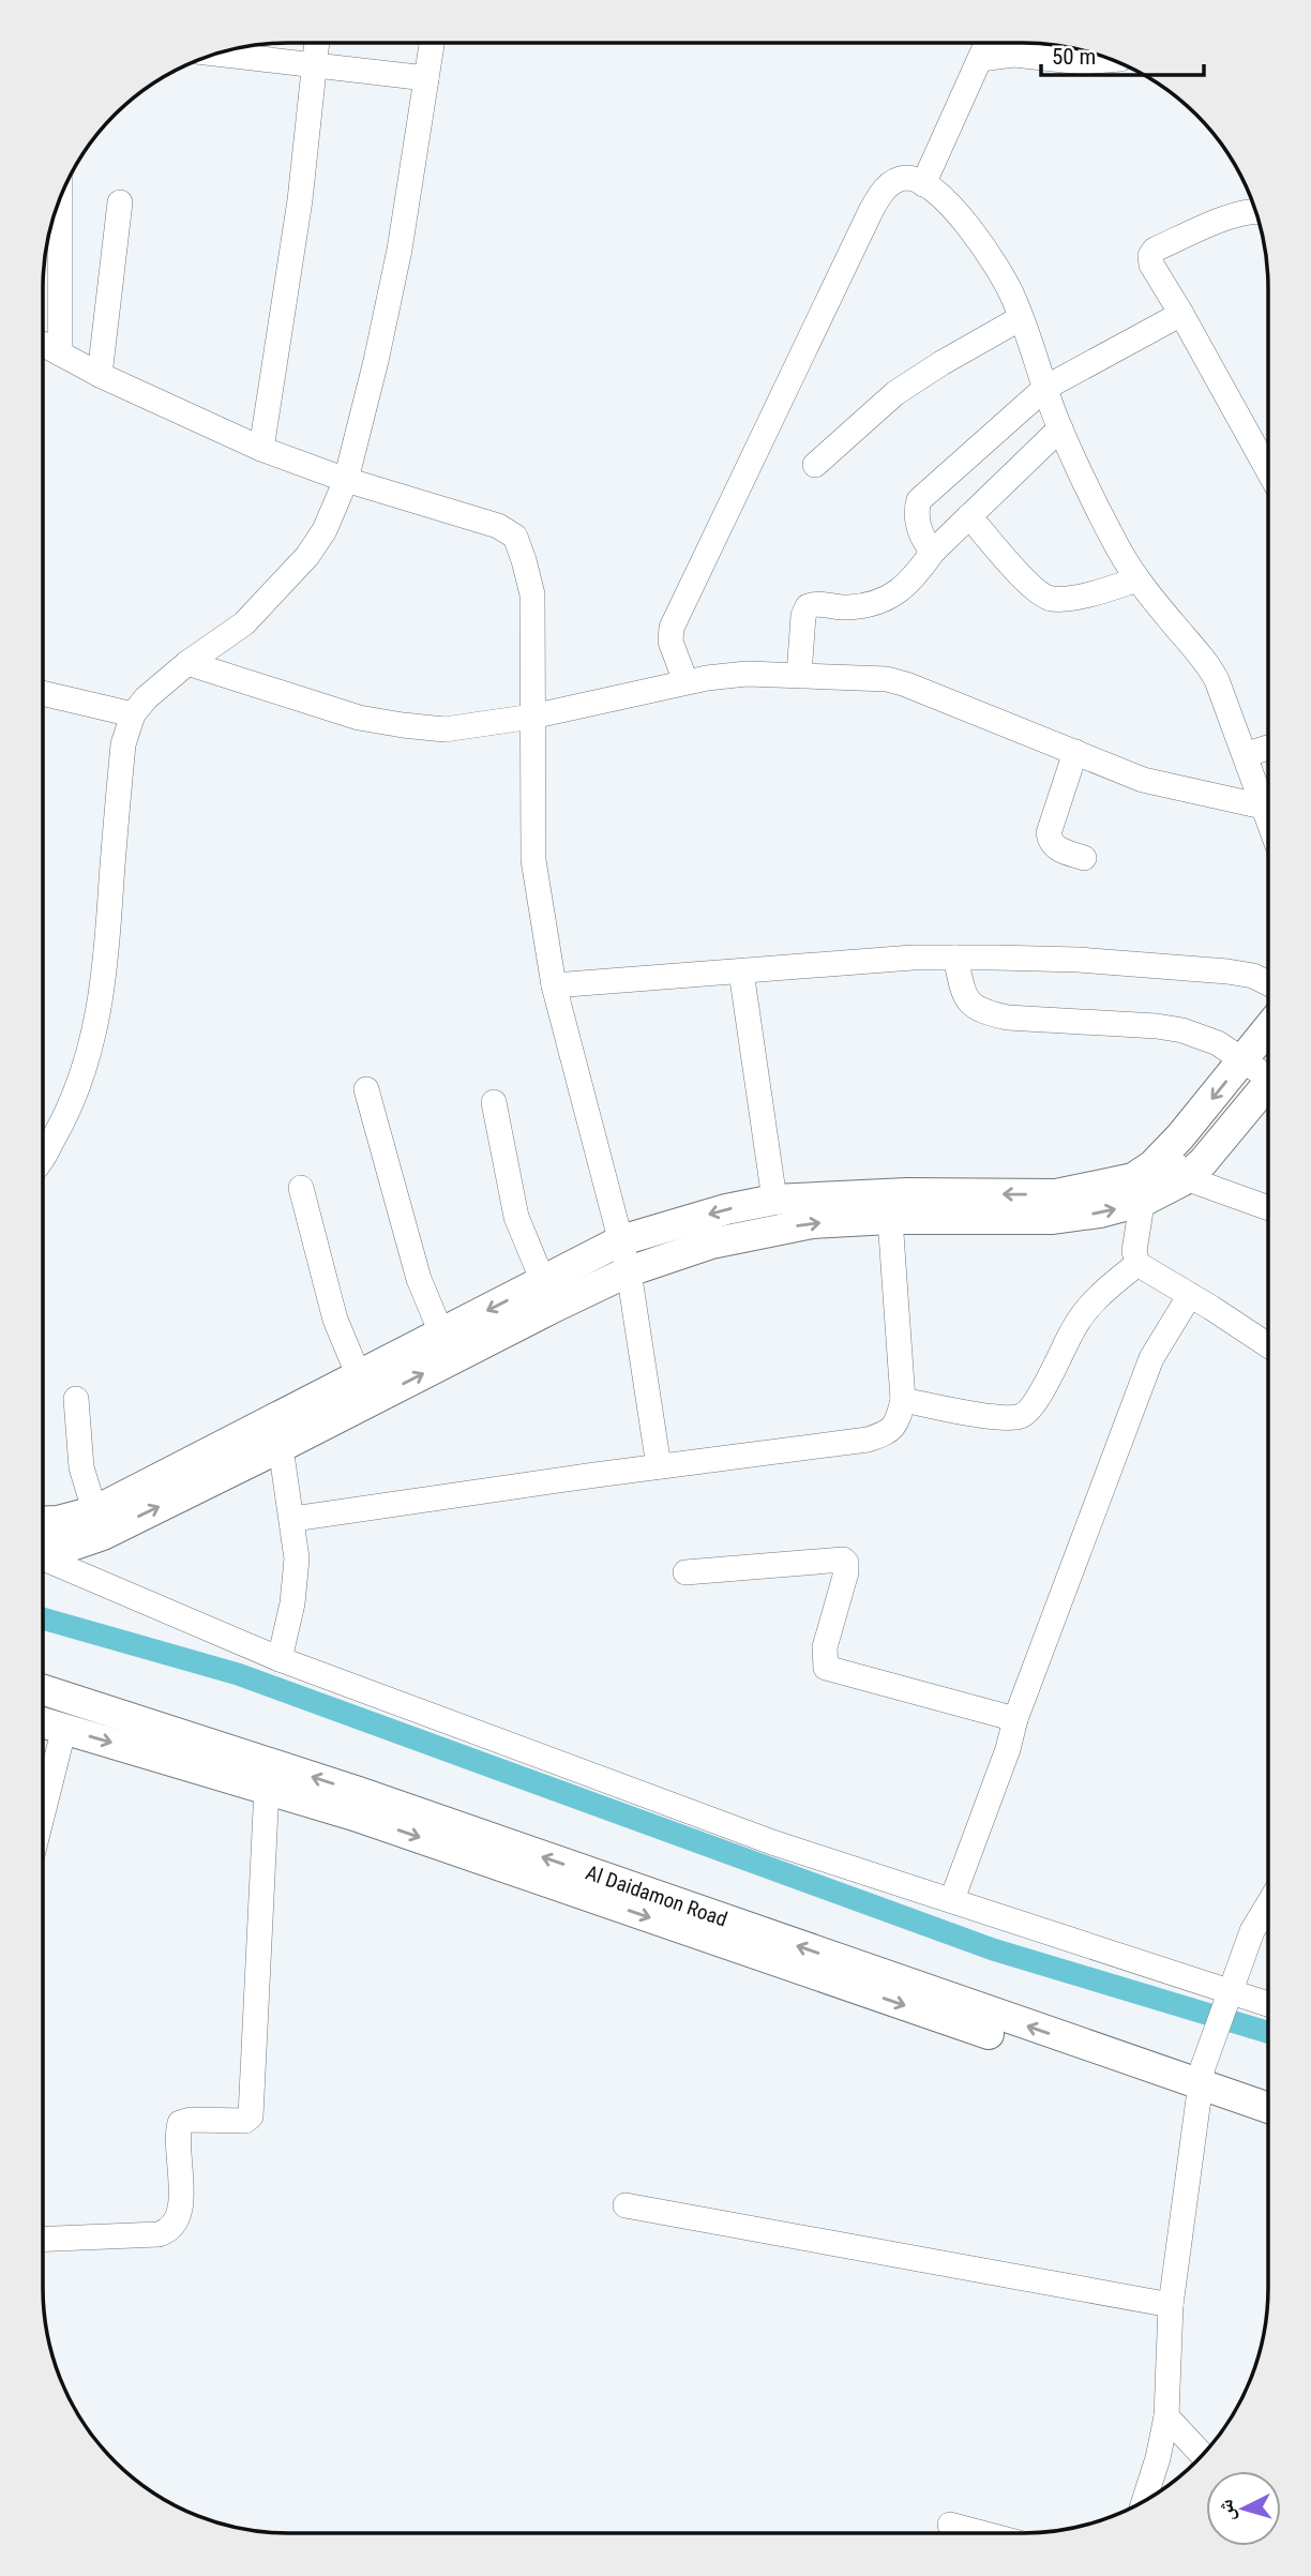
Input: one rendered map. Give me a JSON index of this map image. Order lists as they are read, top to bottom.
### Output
{
  "streets": {
    "street": ["Al Daidamon Road"]
  },
  "scale_bar": "50 m",
  "north": "left"
}
